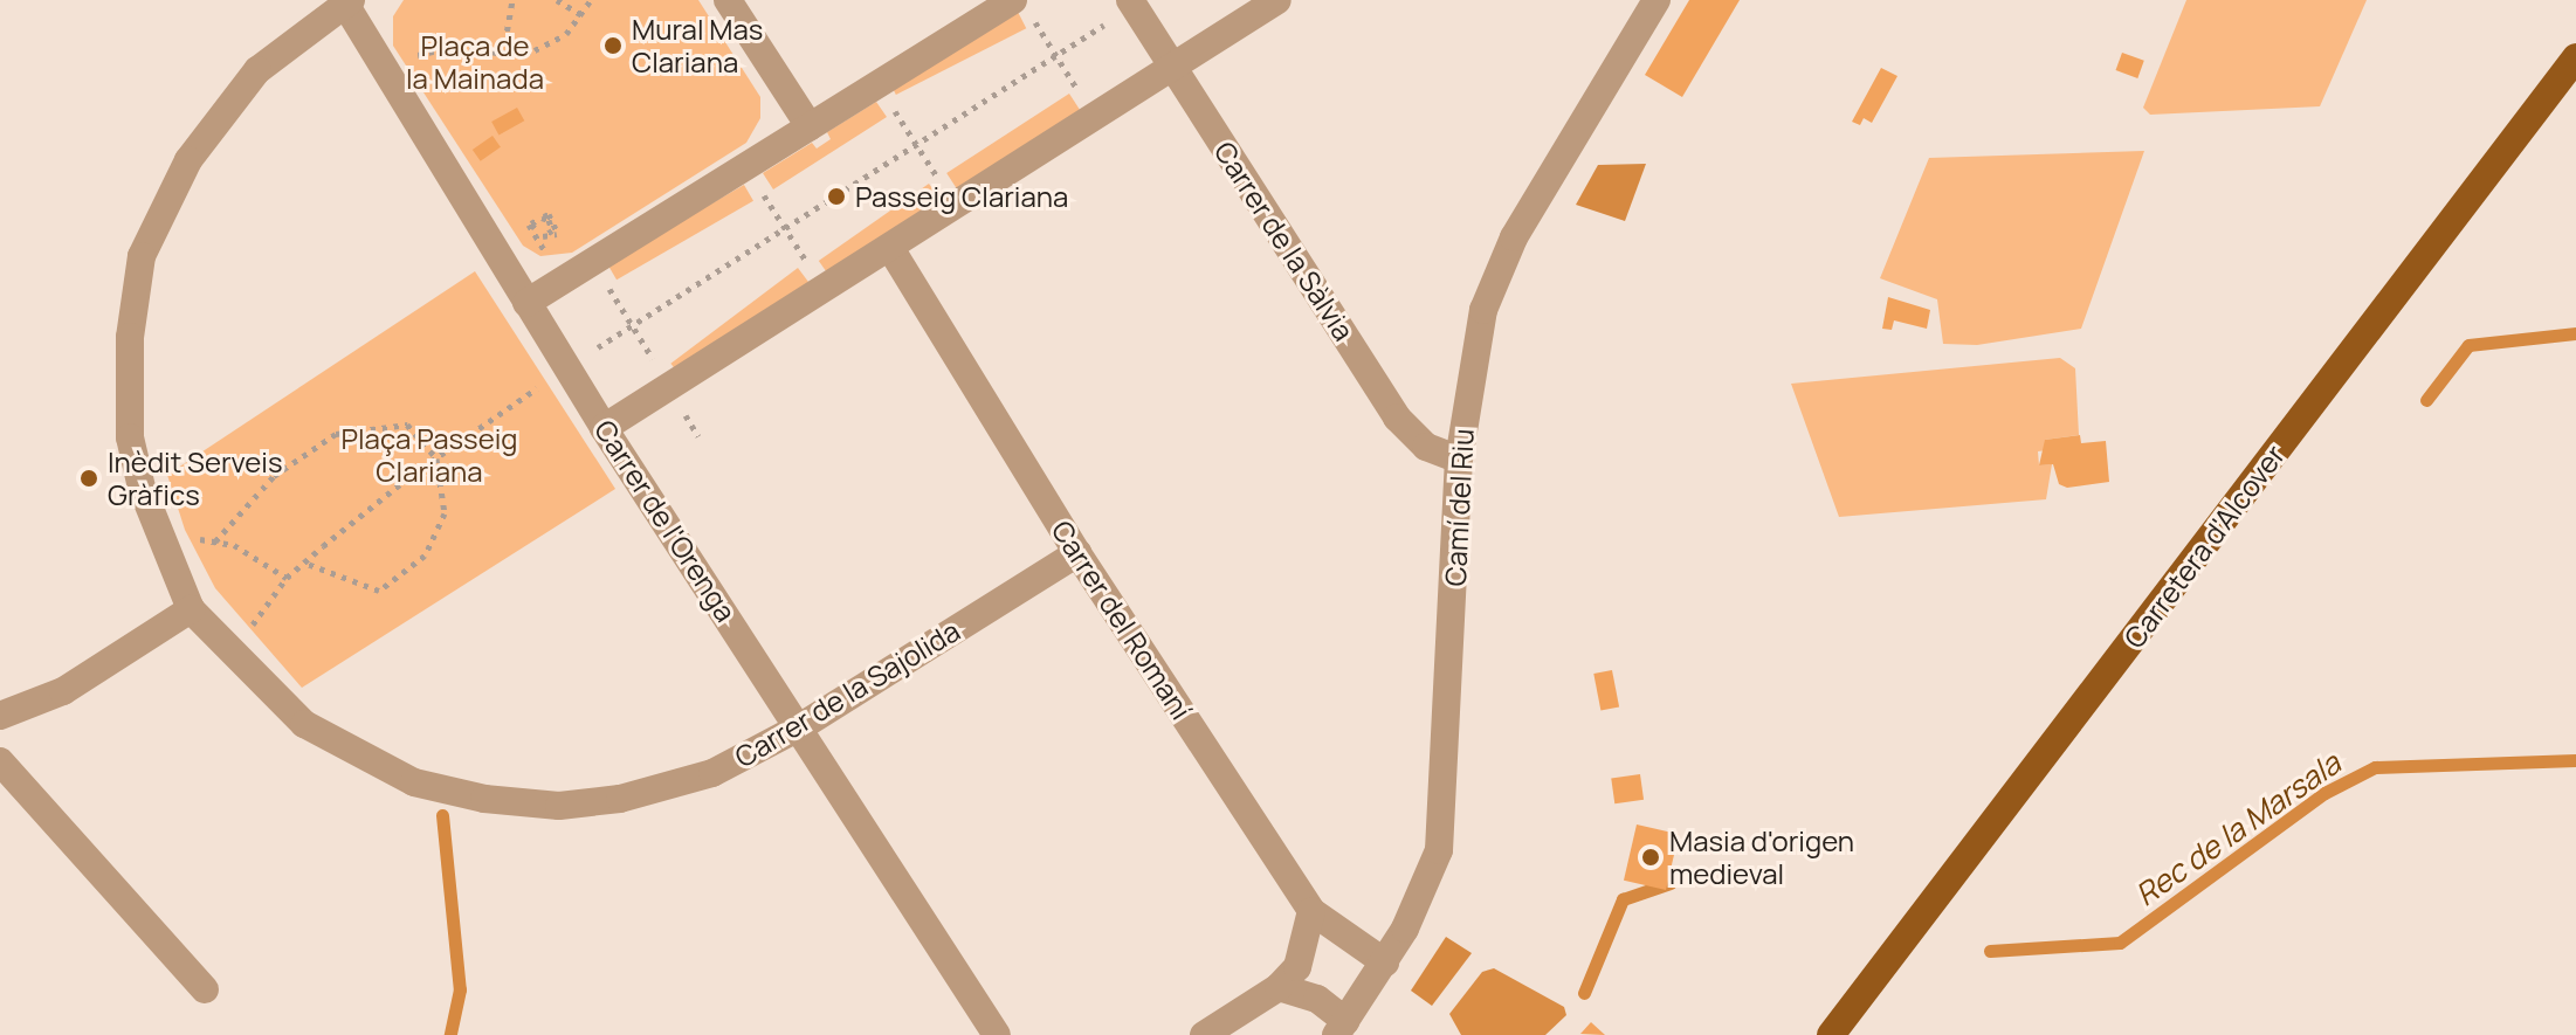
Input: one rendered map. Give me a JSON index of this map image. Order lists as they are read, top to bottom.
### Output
{
  "streets": {
    "main road": ["Carretera d'Alcover"],
    "street": [
      "Carrer de la Sàlvia",
      "Camí del Riu",
      "Carrer de l'Orenga",
      "Carrer del Romaní",
      "Carrer de la Sajolida"
    ]
  },
  "crossings": [
    ["Carrer de la Sàlvia", "Camí del Riu"],
    ["Camí del Riu", "Carrer del Romaní"],
    ["Carrer de l'Orenga", "Carrer de la Sajolida"],
    ["Carrer del Romaní", "Carrer de la Sajolida"]
  ],
  "water": ["Rec de la Marsala"],
  "parks": ["Plaça de la Mainada", "Plaça Passeig Clariana"],
  "places": [
    "Mural Mas Clariana",
    "Passeig Clariana",
    "Inèdit Serveis Gràfics",
    "Masia d'origen medieval"
  ]
}
